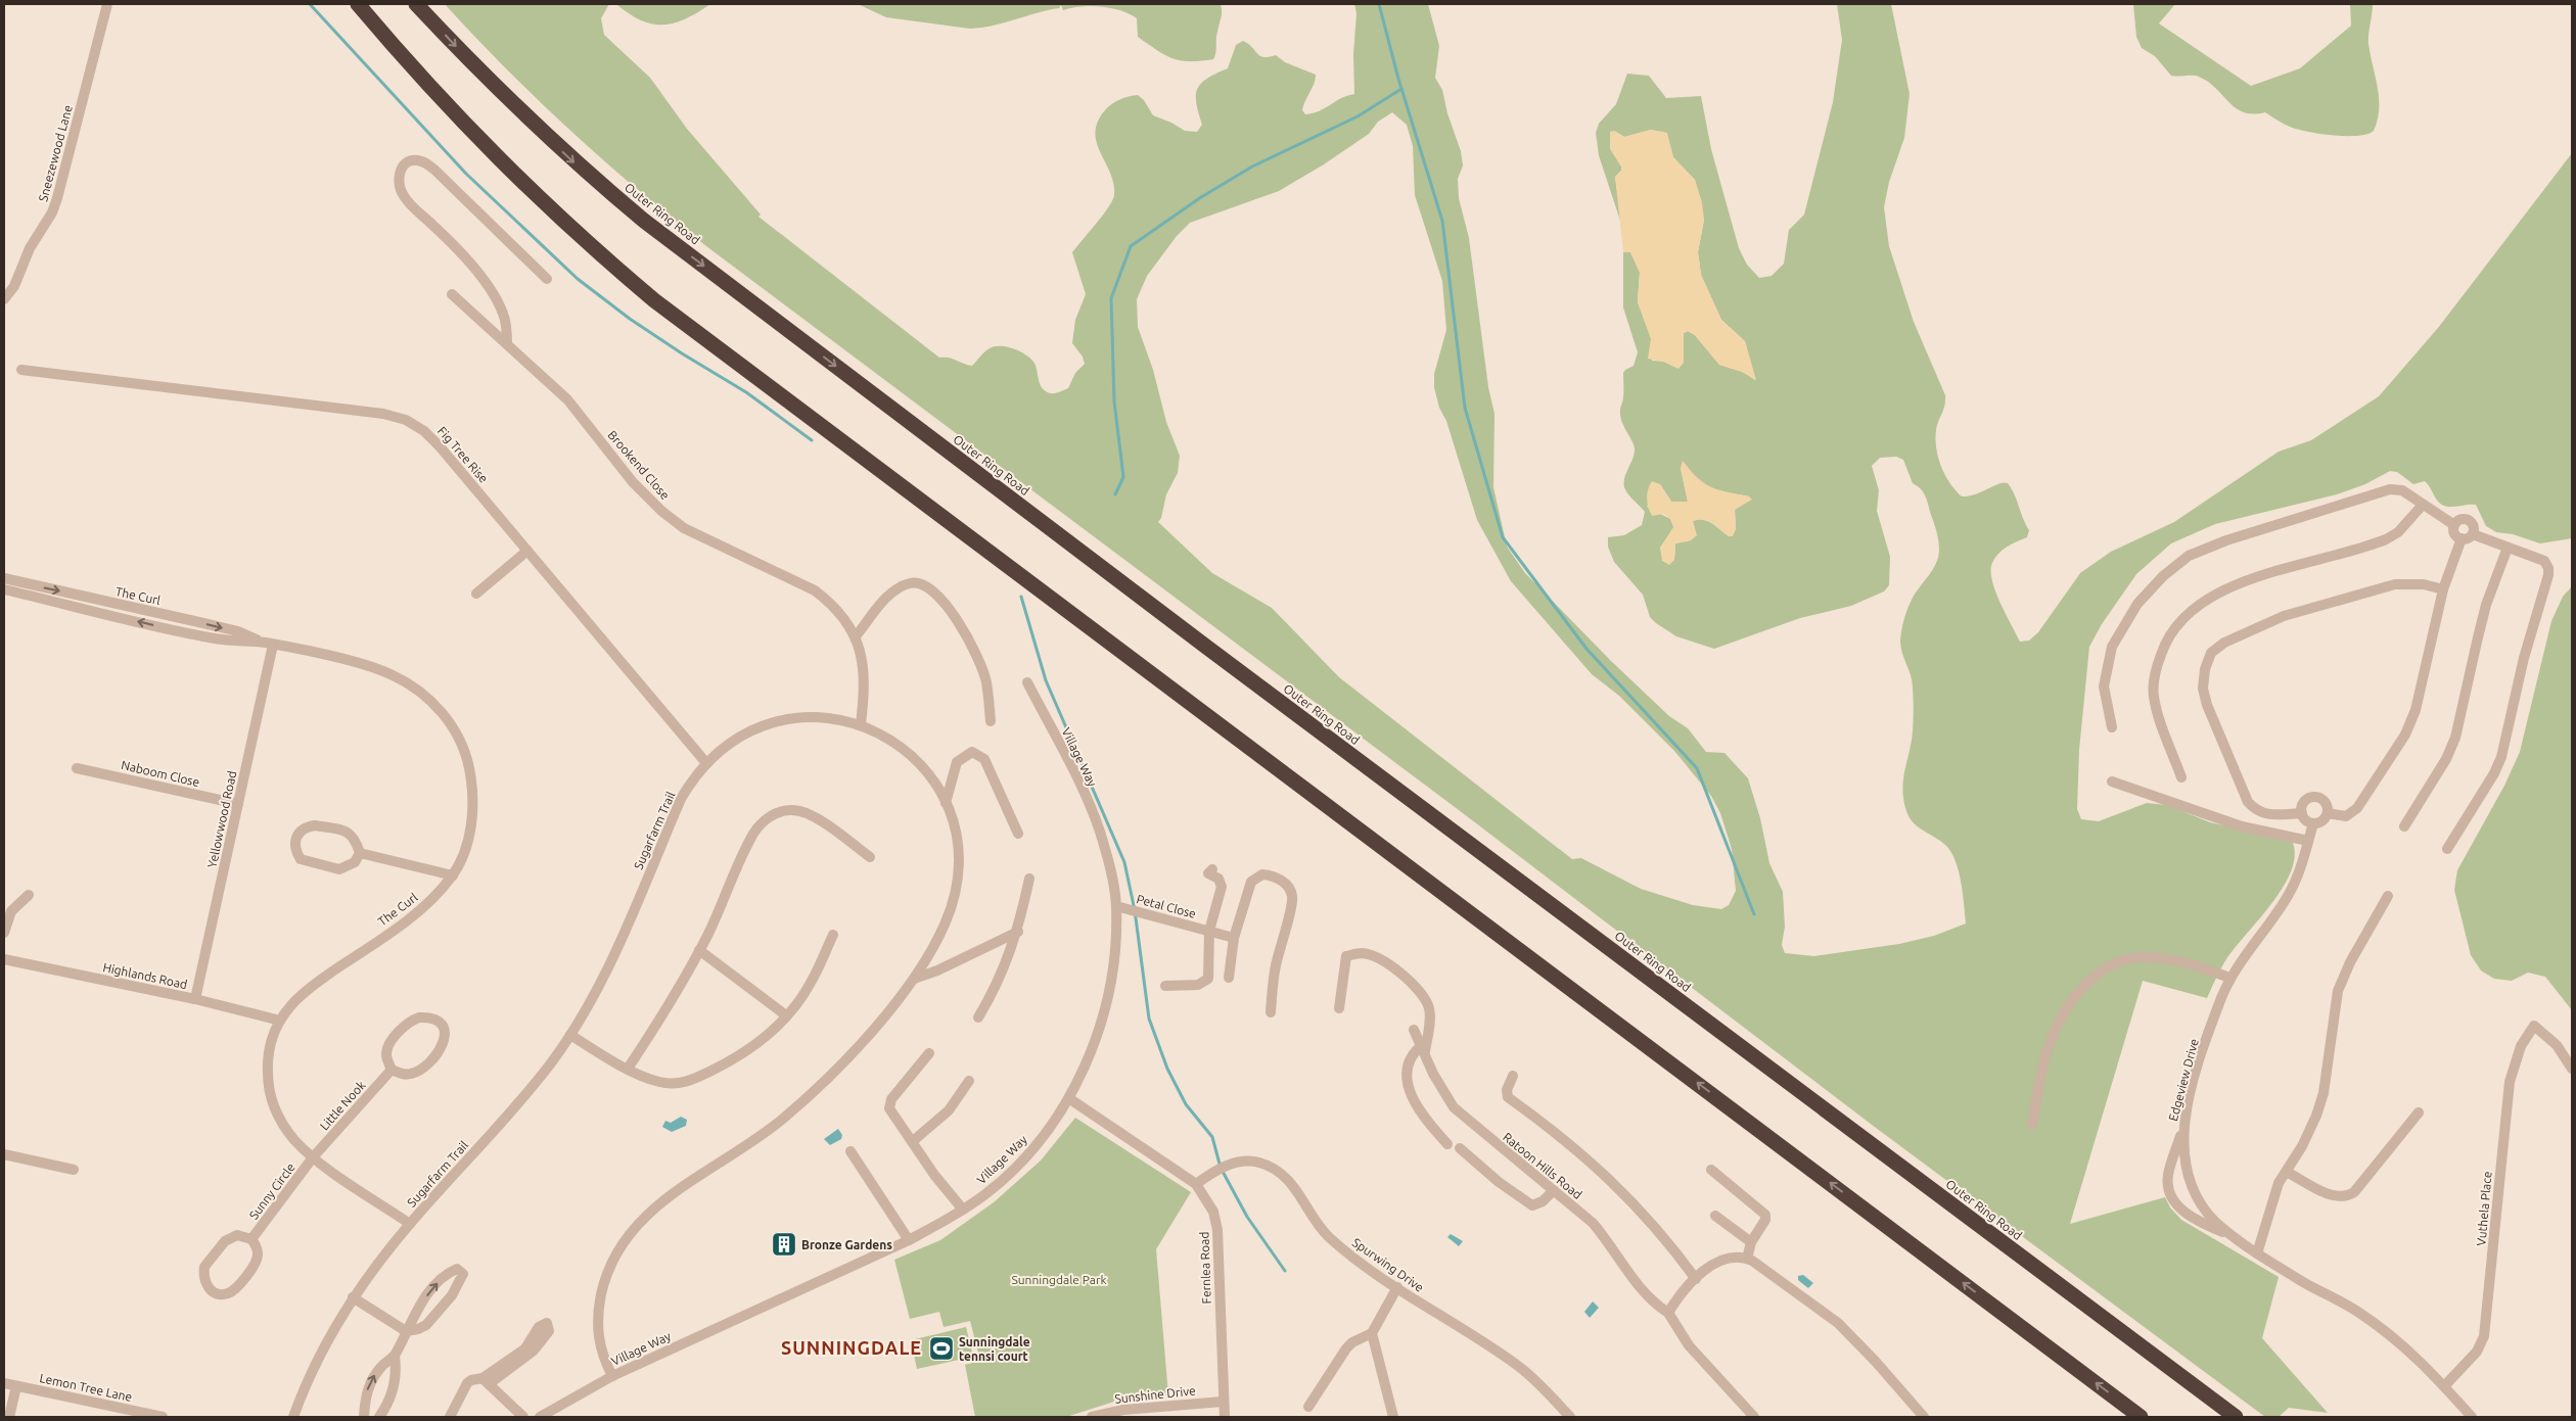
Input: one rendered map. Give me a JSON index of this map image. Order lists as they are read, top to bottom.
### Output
{
  "streets": {
    "highway": ["Outer Ring Road"],
    "street": [
      "Sneezewood Lane",
      "Fig Tree Rise",
      "Brookend Close",
      "The Curl",
      "Village Way",
      "Naboom Close",
      "Yellowwood Road",
      "Sugarfarm Trail",
      "Petal Close",
      "Highlands Road",
      "Edgeview Drive",
      "Little Nook",
      "Ratoon Hills Road",
      "Sunny Circle",
      "Vuthela Place",
      "Spurwing Drive",
      "Fernlea Road",
      "Lemon Tree Lane",
      "Sunshine Drive"
    ]
  },
  "crossings": [
    ["Fig Tree Rise", "Sugarfarm Trail"],
    ["Brookend Close", "Sugarfarm Trail"],
    ["The Curl", "Yellowwood Road"],
    ["The Curl", "Sugarfarm Trail"],
    ["The Curl", "Highlands Road"],
    ["The Curl", "Little Nook"],
    ["The Curl", "Sunny Circle"],
    ["Village Way", "Sugarfarm Trail"],
    ["Village Way", "Petal Close"],
    ["Village Way", "Fernlea Road"],
    ["Naboom Close", "Yellowwood Road"],
    ["Yellowwood Road", "Highlands Road"],
    ["Edgeview Drive", "Vuthela Place"],
    ["Little Nook", "Sunny Circle"],
    ["Spurwing Drive", "Fernlea Road"],
    ["Fernlea Road", "Sunshine Drive"]
  ],
  "districts": ["SUNNINGDALE"],
  "parks": ["Sunningdale Park"],
  "places": {
    "building": ["Bronze Gardens"],
    "sports": ["Sunningdale tennsi court"]
  }
}
